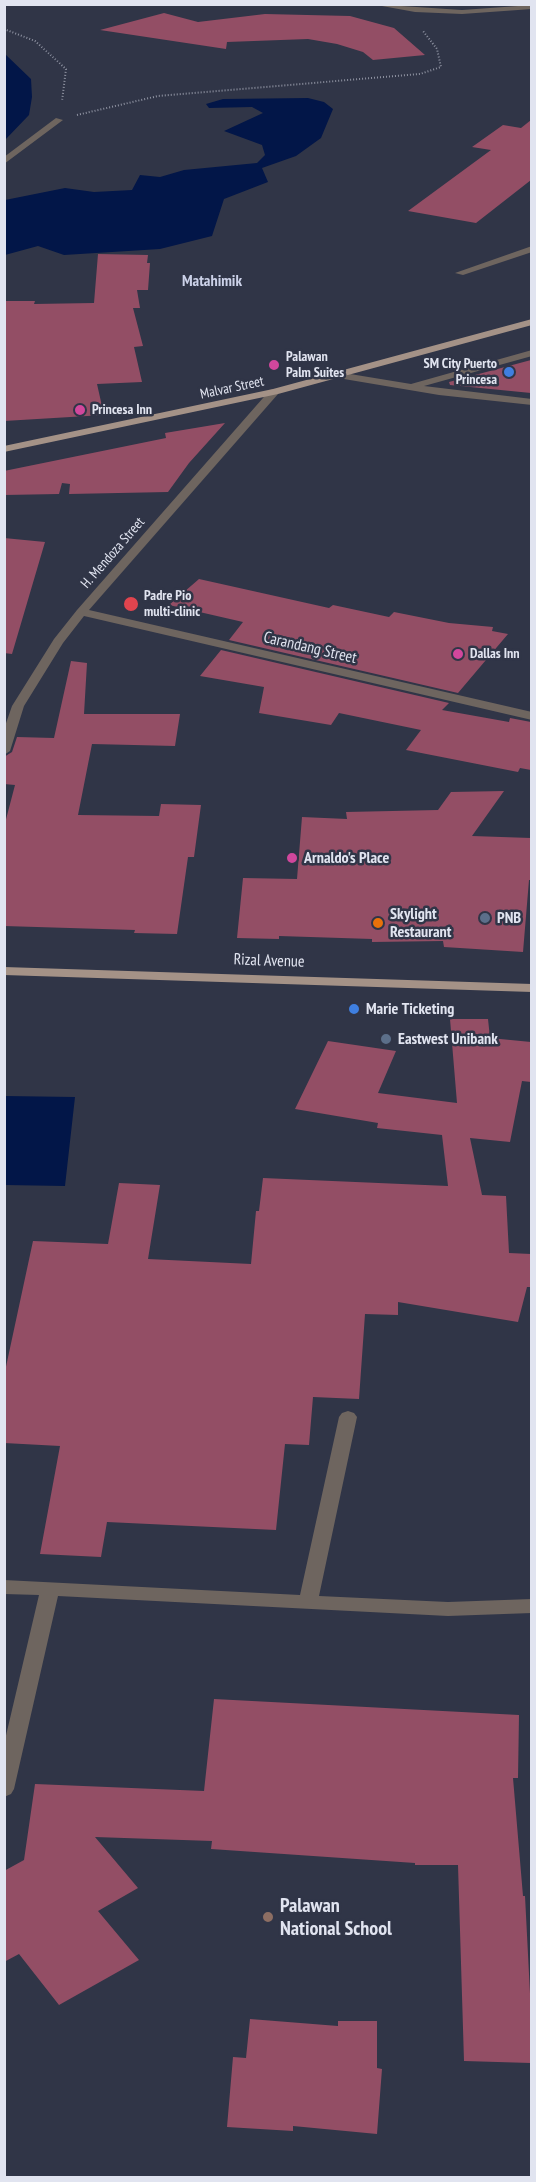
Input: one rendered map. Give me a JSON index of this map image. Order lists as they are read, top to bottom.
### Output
{
  "streets": {
    "main road": ["Malvar Street", "Rizal Avenue"],
    "street": ["H. Mendoza Street", "Carandang Street"]
  },
  "crossings": [
    ["Malvar Street", "H. Mendoza Street"],
    ["H. Mendoza Street", "Carandang Street"]
  ],
  "districts": ["Matahimik"],
  "places": [
    "Palawan Palm Suites",
    "SM City Puerto Princesa",
    "Princesa Inn",
    "Padre Pio multi-clinic",
    "Dallas Inn",
    "Arnaldo's Place",
    "PNB",
    "Skylight Restaurant",
    "Marie Ticketing",
    "Eastwest Unibank",
    "Palawan National School"
  ]
}
